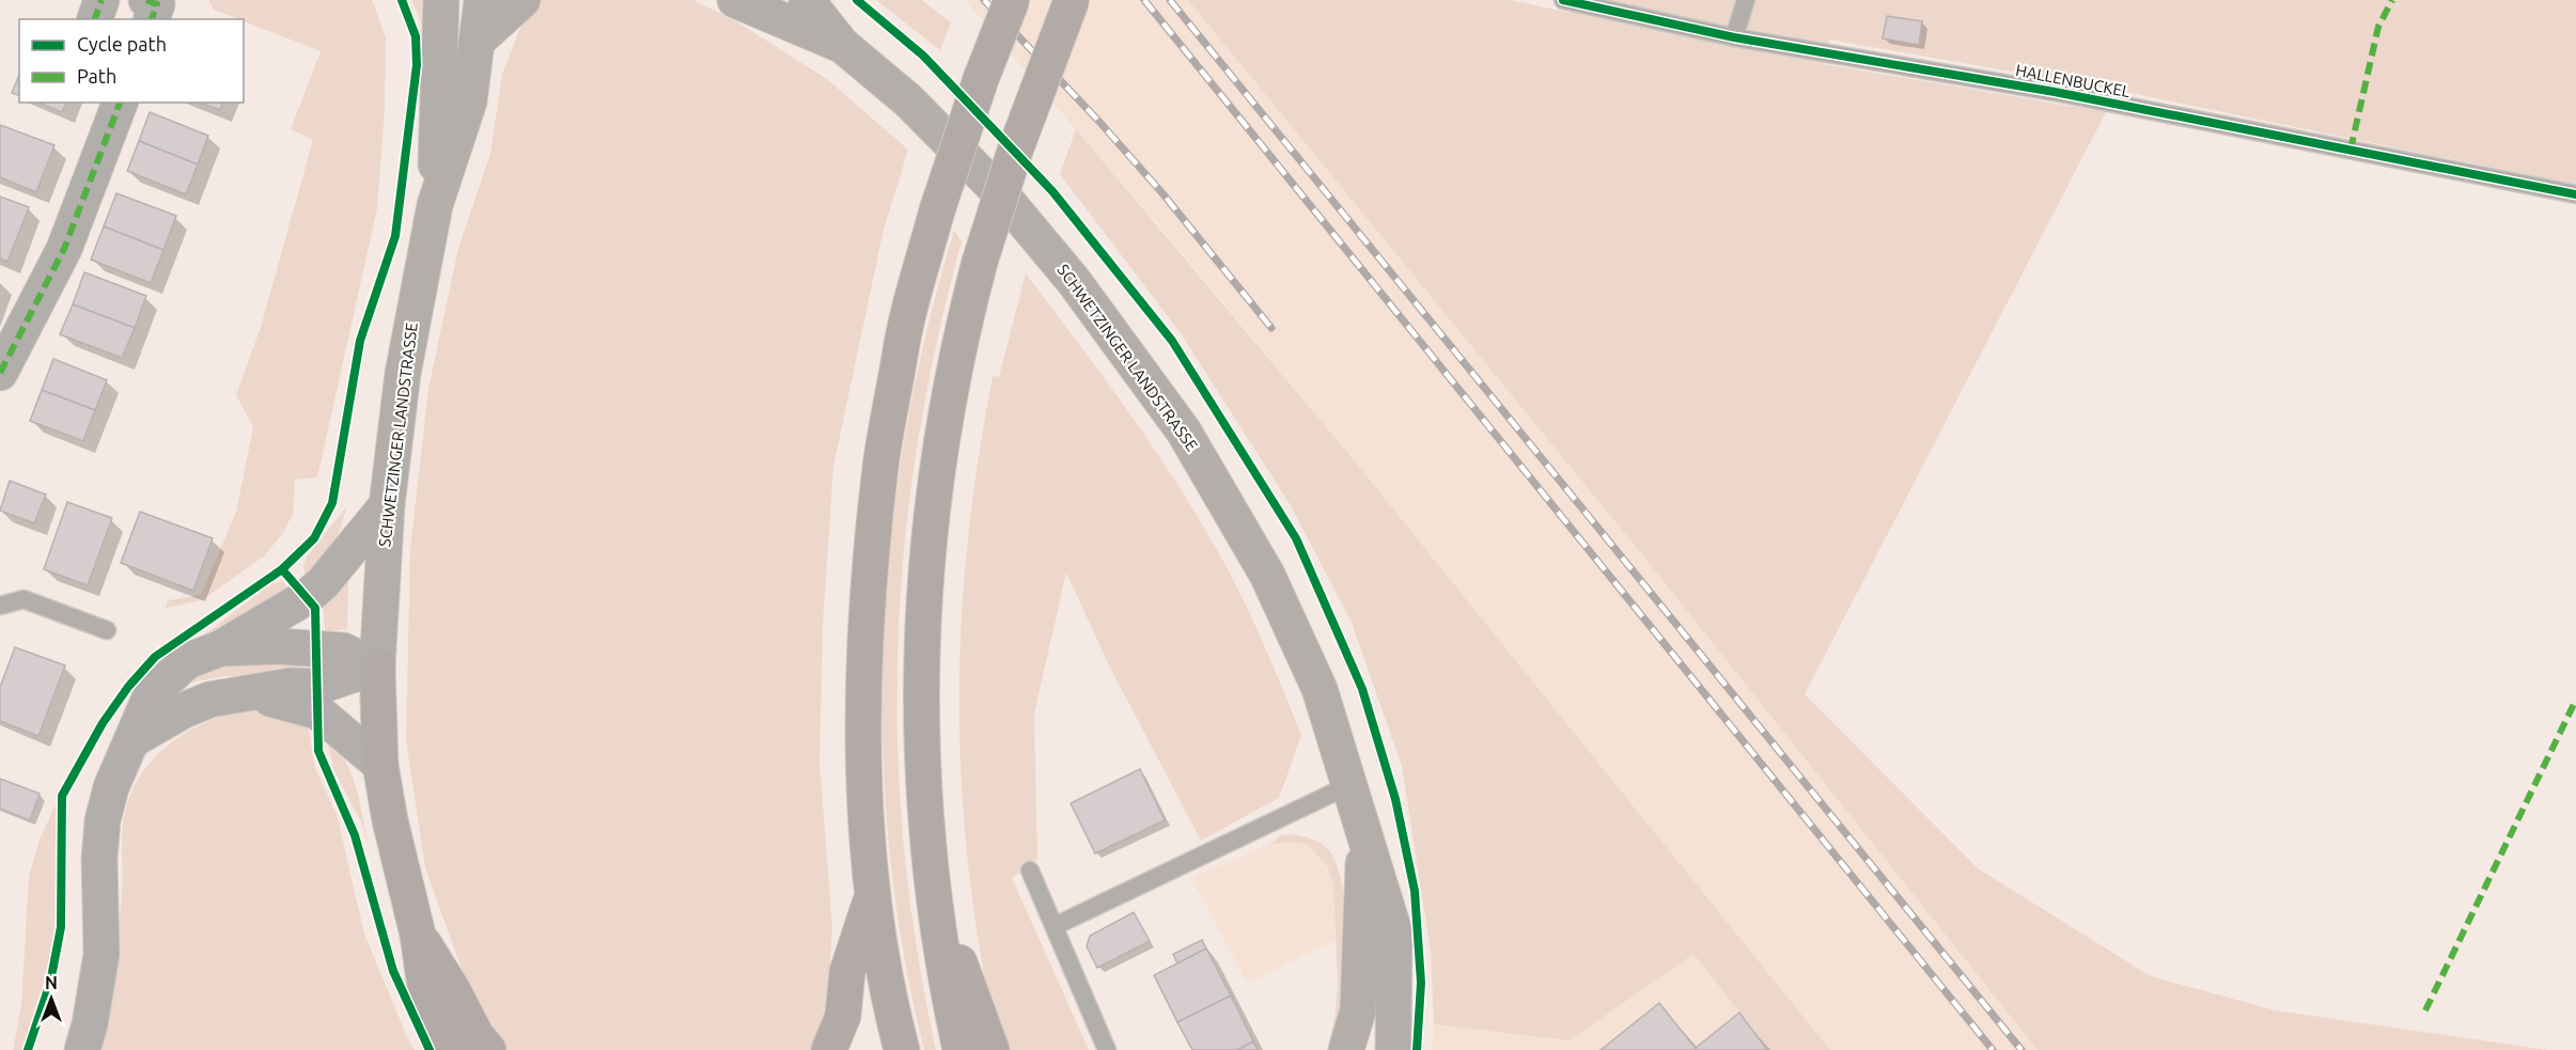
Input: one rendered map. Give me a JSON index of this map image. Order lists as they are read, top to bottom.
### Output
{
  "streets": {
    "main road": ["SCHWETZINGER LANDSTRASSE"],
    "lane": ["HALLENBUCKEL"]
  },
  "legend": ["Cycle path", "Path"],
  "north": "top"
}
